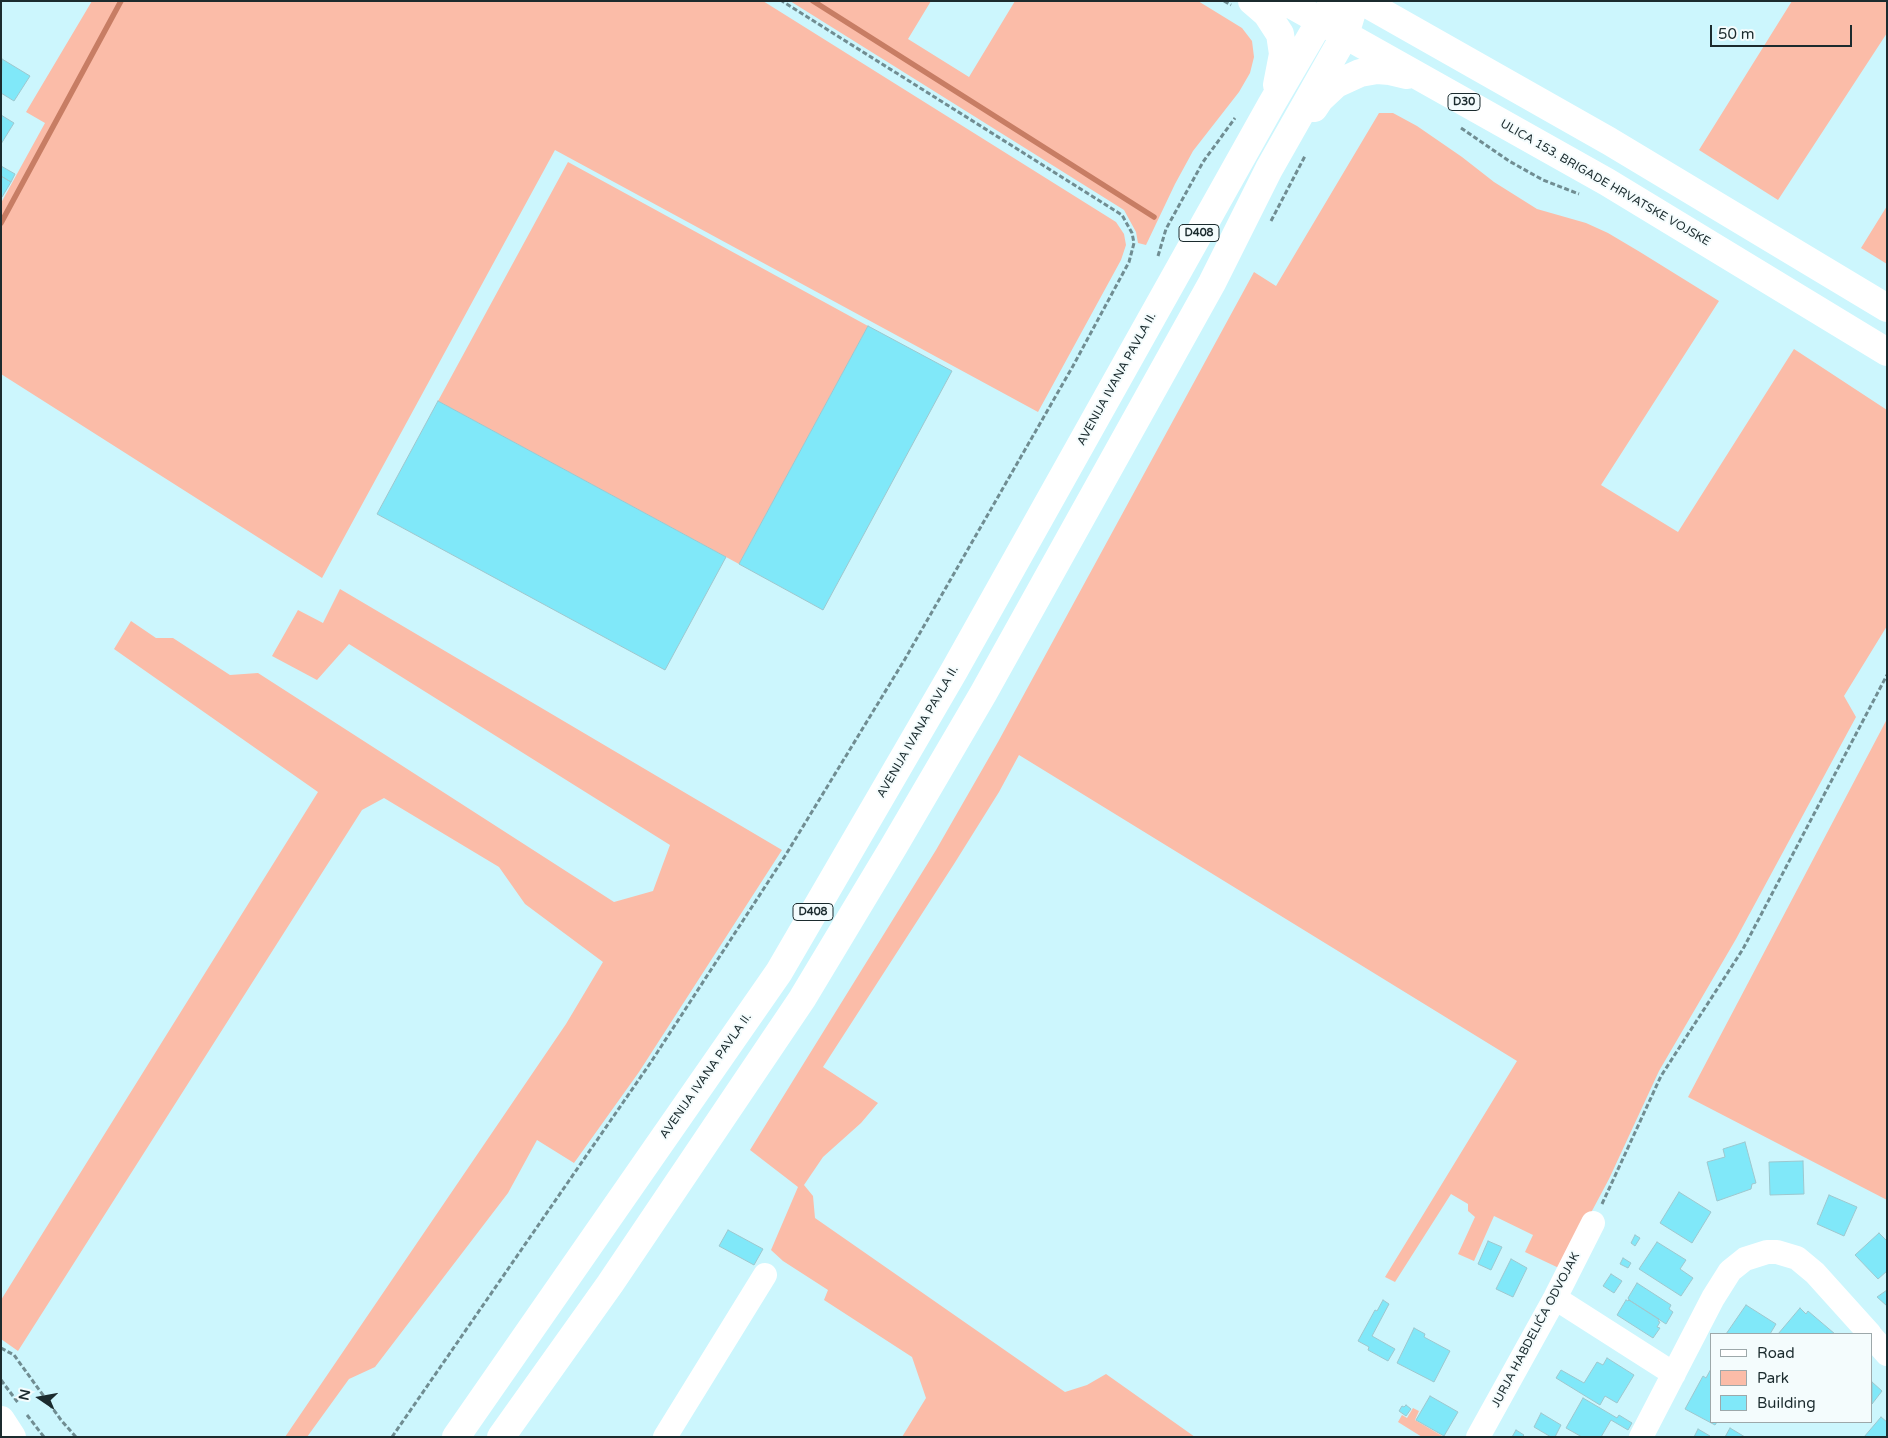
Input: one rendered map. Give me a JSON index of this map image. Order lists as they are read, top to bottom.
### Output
{
  "streets": {
    "main road": [
      "D30",
      "ULICA 153. BRIGADE HRVATSKE VOJSKE",
      "D408",
      "AVENIJA IVANA PAVLA II."
    ],
    "street": ["JURJA HABDELIĆA ODVOJAK"]
  },
  "crossings": [
    ["D30", "ULICA 153. BRIGADE HRVATSKE VOJSKE"],
    ["D30", "AVENIJA IVANA PAVLA II."],
    ["ULICA 153. BRIGADE HRVATSKE VOJSKE", "D408"],
    ["ULICA 153. BRIGADE HRVATSKE VOJSKE", "AVENIJA IVANA PAVLA II."]
  ],
  "legend": ["Road", "Park", "Building"],
  "scale_bar": "50 m",
  "north": "left"
}
